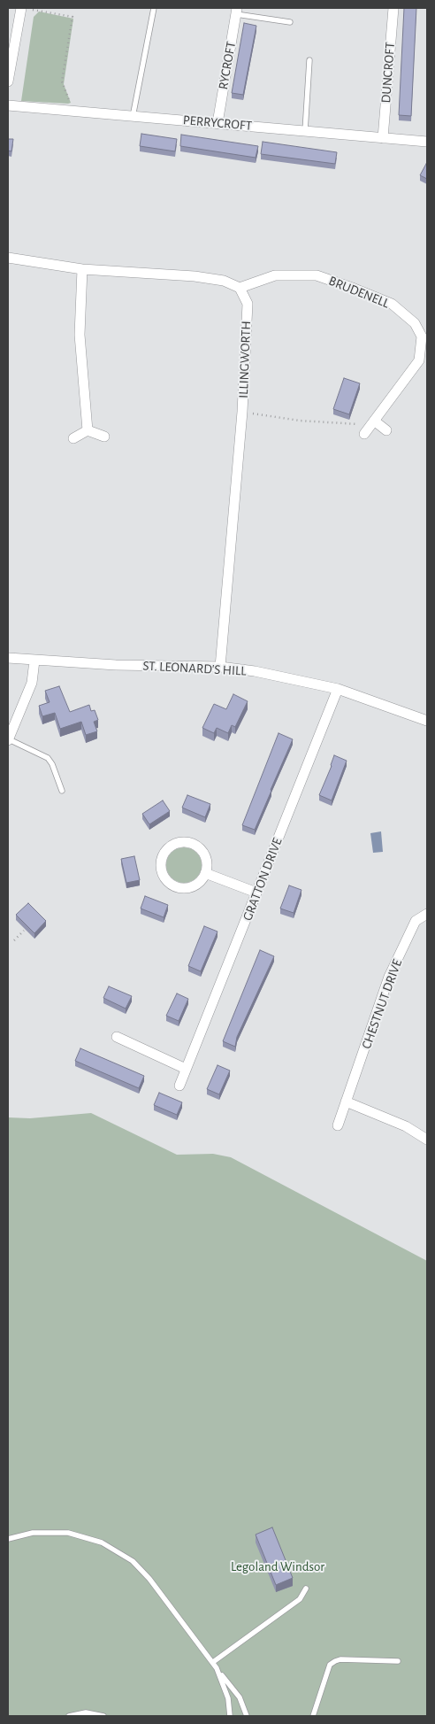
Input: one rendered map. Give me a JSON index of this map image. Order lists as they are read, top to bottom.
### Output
{
  "streets": {
    "street": [
      "RYCROFT",
      "DUNCROFT",
      "PERRYCROFT",
      "BRUDENELL",
      "ILLINGWORTH",
      "ST. LEONARD'S HILL",
      "GRATTON DRIVE",
      "CHESTNUT DRIVE"
    ]
  },
  "crossings": [
    ["RYCROFT", "PERRYCROFT"],
    ["DUNCROFT", "PERRYCROFT"],
    ["BRUDENELL", "ILLINGWORTH"],
    ["ILLINGWORTH", "ST. LEONARD'S HILL"],
    ["ST. LEONARD'S HILL", "GRATTON DRIVE"]
  ],
  "parks": ["Legoland Windsor"]
}
